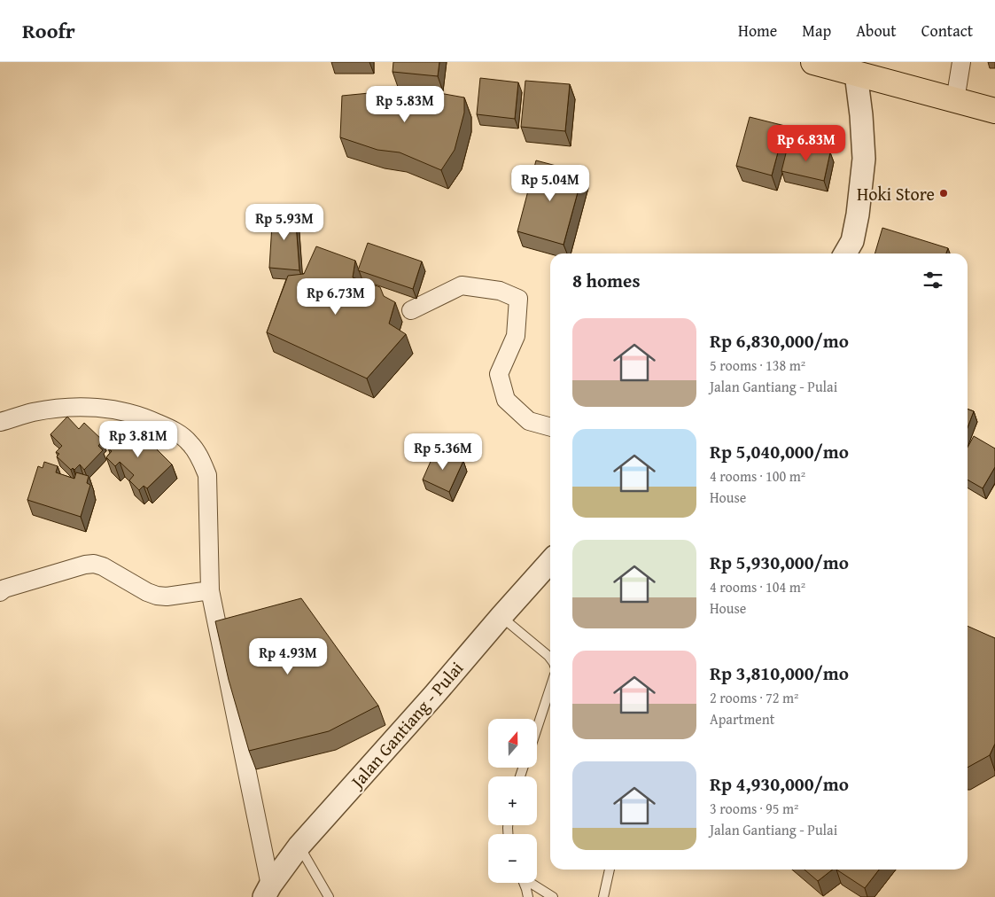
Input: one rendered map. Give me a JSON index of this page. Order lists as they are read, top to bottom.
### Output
{
  "streets": {
    "street": ["Jalan Gantiang - Pulai"]
  },
  "places": ["Hoki Store"],
  "north": "top",
  "page": {
    "header": "Roofr",
    "nav": [
      "Home",
      "Map",
      "About",
      "Contact"
    ],
    "price": [
      "Rp 5.83M",
      "Rp 6.83M",
      "Rp 5.04M",
      "Rp 5.93M",
      "Rp 6.73M",
      "Rp 3.81M",
      "Rp 5.36M",
      "Rp 4.93M"
    ],
    "heading": "8 homes",
    "list": [
      {
        "name": "Rp 6,830,000/mo",
        "note": "5 rooms · 138 m² · Jalan Gantiang - Pulai"
      },
      {
        "name": "Rp 5,040,000/mo",
        "note": "4 rooms · 100 m² · House"
      },
      {
        "name": "Rp 5,930,000/mo",
        "note": "4 rooms · 104 m² · House"
      },
      {
        "name": "Rp 3,810,000/mo",
        "note": "2 rooms · 72 m² · Apartment"
      },
      {
        "name": "Rp 4,930,000/mo",
        "note": "3 rooms · 95 m² · Jalan Gantiang - Pulai"
      }
    ],
    "map_buttons": ["+", "−"]
  }
}
